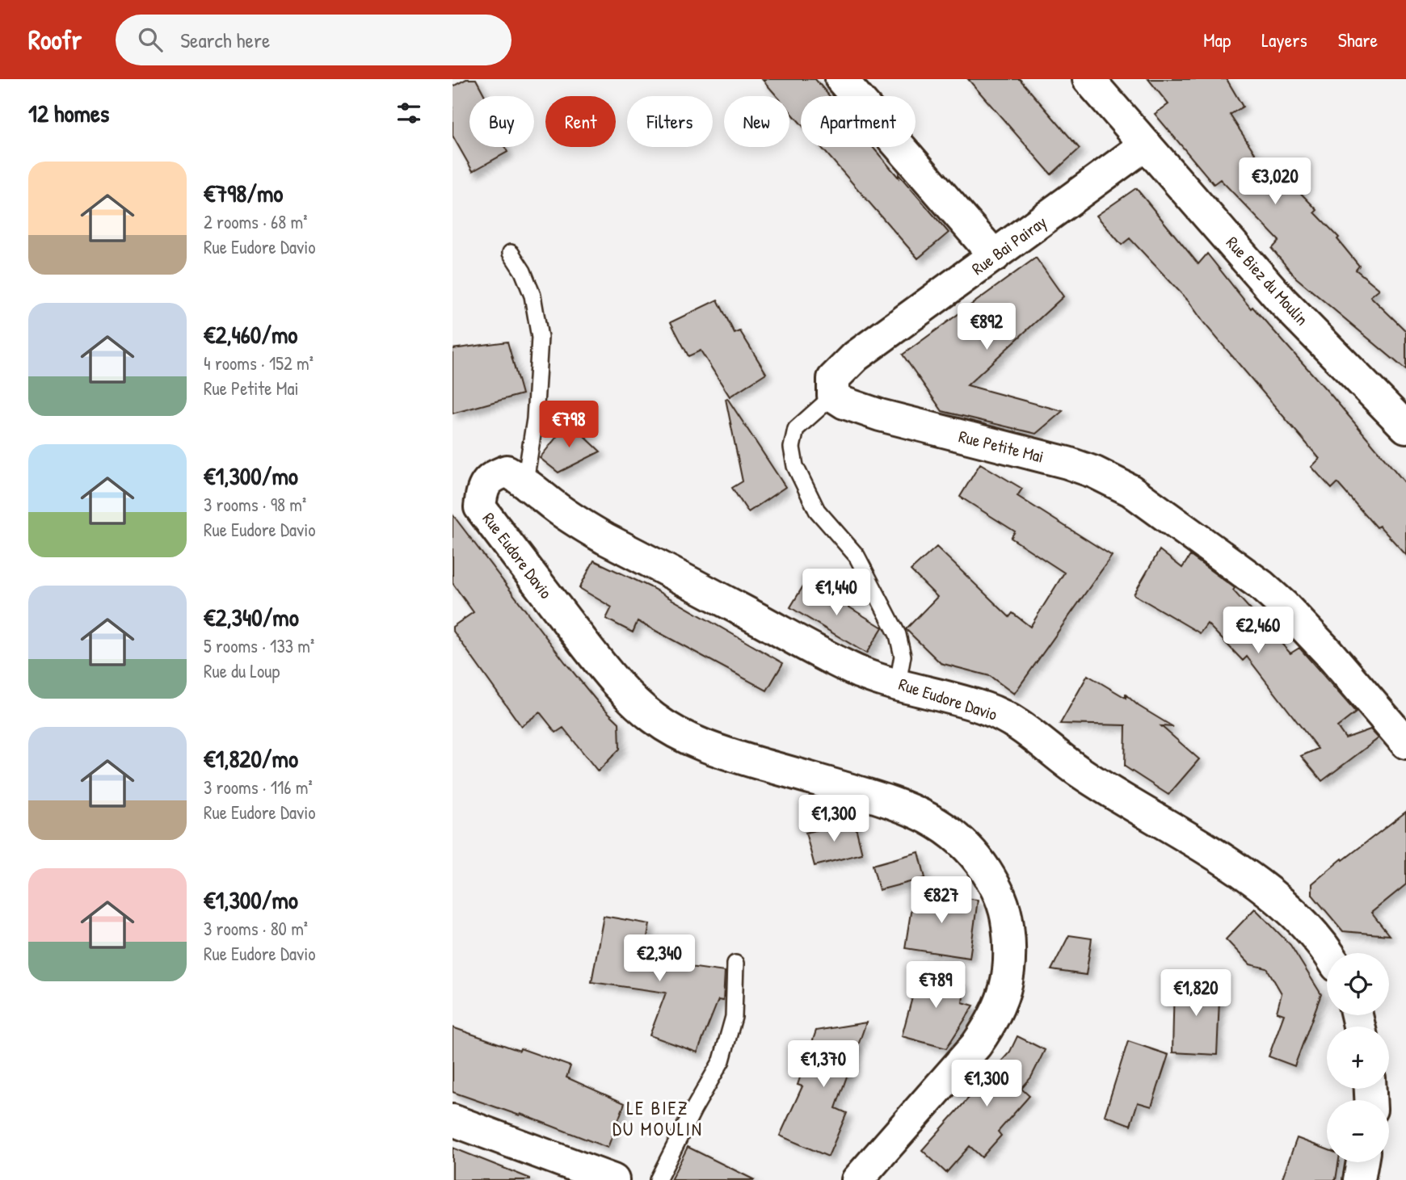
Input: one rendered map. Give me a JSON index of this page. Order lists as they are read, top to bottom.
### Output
{
  "streets": {
    "street": [
      "Rue Bai Pairay",
      "Rue Biez du Moulin",
      "Rue Petite Mai",
      "Rue Eudore Davio"
    ]
  },
  "crossings": [
    ["Rue Bai Pairay", "Rue Biez du Moulin"],
    ["Rue Bai Pairay", "Rue Petite Mai"]
  ],
  "districts": ["LE BIEZ DU MOULIN"],
  "page": {
    "header": "Roofr",
    "search": "Search here",
    "nav": ["Map", "Layers", "Share"],
    "heading": "12 homes",
    "chip": [
      "Buy",
      "Rent",
      "Filters",
      "New",
      "Apartment"
    ],
    "list": [
      {
        "name": "€798/mo",
        "note": "2 rooms · 68 m² · Rue Eudore Davio"
      },
      {
        "name": "€2,460/mo",
        "note": "4 rooms · 152 m² · Rue Petite Mai"
      },
      {
        "name": "€1,300/mo",
        "note": "3 rooms · 98 m² · Rue Eudore Davio"
      },
      {
        "name": "€2,340/mo",
        "note": "5 rooms · 133 m² · Rue du Loup"
      },
      {
        "name": "€1,820/mo",
        "note": "3 rooms · 116 m² · Rue Eudore Davio"
      },
      {
        "name": "€1,300/mo",
        "note": "3 rooms · 80 m² · Rue Eudore Davio"
      }
    ],
    "price": [
      "€3,020",
      "€892",
      "€798",
      "€1,440",
      "€2,460",
      "€1,300",
      "€827",
      "€2,340",
      "€789",
      "€1,820",
      "€1,370",
      "€1,300"
    ],
    "map_buttons": ["+", "−"]
  }
}
